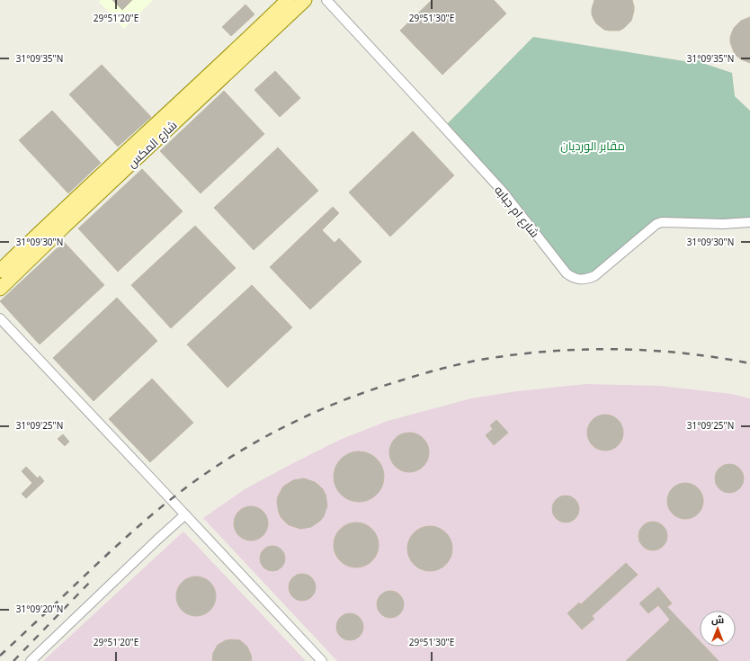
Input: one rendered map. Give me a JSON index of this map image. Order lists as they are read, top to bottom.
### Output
{
  "streets": {
    "main road": ["شارع المكس"],
    "street": ["شارع ام جبابه"]
  },
  "parks": ["مقابر الورديان"],
  "north": "top",
  "coordinates": [
    "29°51'20\"E",
    "29°51'30\"E",
    "31°09'35\"N",
    "31°09'30\"N",
    "31°09'25\"N",
    "31°09'20\"N"
  ]
}
